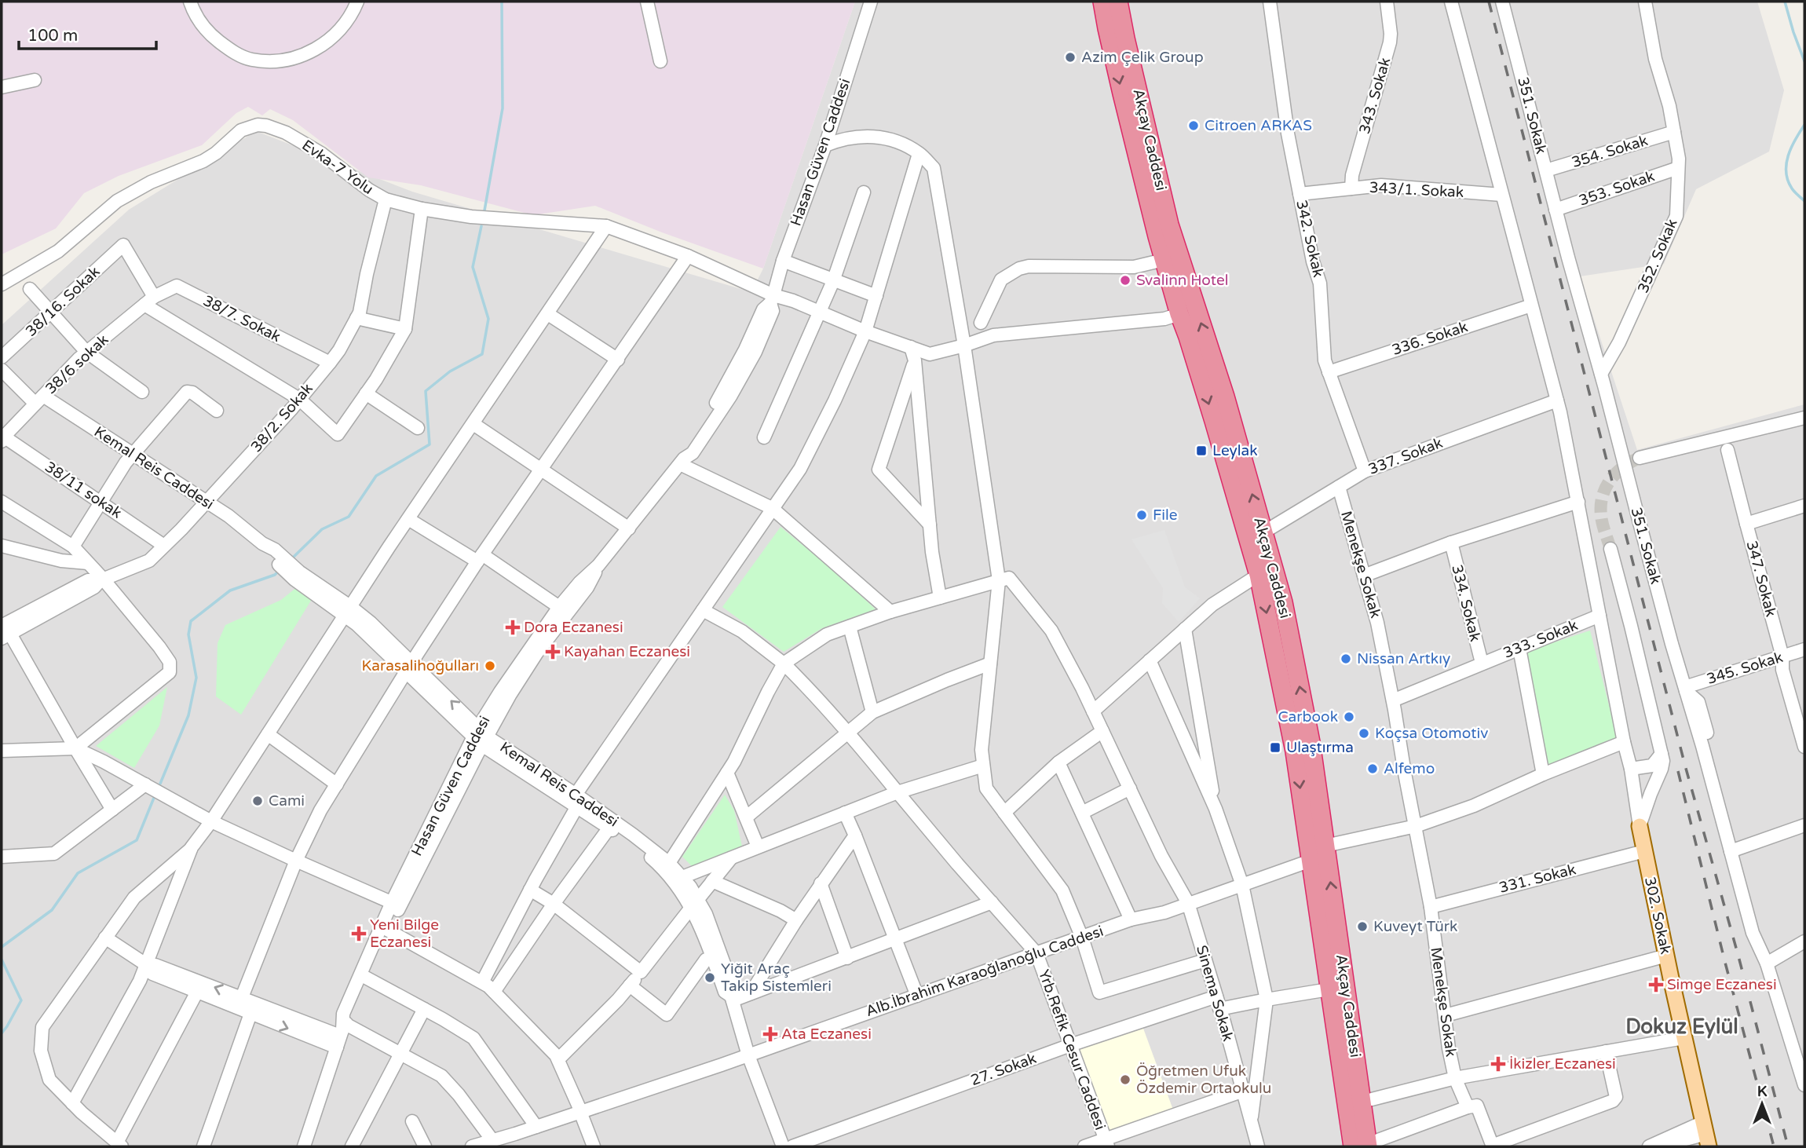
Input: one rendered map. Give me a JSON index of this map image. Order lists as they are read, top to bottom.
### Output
{
  "streets": {
    "highway": ["Akçay Caddesi"],
    "main road": ["302. Sokak"],
    "street": [
      "343. Sokak",
      "351. Sokak",
      "354. Sokak",
      "Hasan Güven Caddesi",
      "Evka-7 Yolu",
      "353. Sokak",
      "343/1. Sokak",
      "342. Sokak",
      "352. Sokak",
      "38/16. Sokak",
      "38/7. Sokak",
      "336. Sokak",
      "38/6 sokak",
      "38/2. Sokak",
      "337. Sokak",
      "Kemal Reis Caddesi",
      "38/11 sokak",
      "Menekşe Sokak",
      "347. Sokak",
      "334. Sokak",
      "333. Sokak",
      "345. Sokak",
      "331. Sokak",
      "Alb.İbrahim Karaoğlanoğlu Caddesi",
      "Sinema Sokak",
      "Yrb.Refik Cesur Caddesi",
      "27. Sokak"
    ]
  },
  "crossings": [
    ["343. Sokak", "343/1. Sokak"],
    ["351. Sokak", "354. Sokak"],
    ["351. Sokak", "353. Sokak"],
    ["351. Sokak", "352. Sokak"],
    ["351. Sokak", "345. Sokak"],
    ["Akçay Caddesi", "337. Sokak"],
    ["Akçay Caddesi", "Alb.İbrahim Karaoğlanoğlu Caddesi"],
    ["354. Sokak", "352. Sokak"],
    ["Hasan Güven Caddesi", "Evka-7 Yolu"],
    ["Hasan Güven Caddesi", "Kemal Reis Caddesi"],
    ["Evka-7 Yolu", "38/2. Sokak"],
    ["353. Sokak", "352. Sokak"],
    ["343/1. Sokak", "342. Sokak"],
    ["342. Sokak", "336. Sokak"],
    ["342. Sokak", "337. Sokak"],
    ["38/16. Sokak", "38/7. Sokak"],
    ["38/16. Sokak", "38/6 sokak"],
    ["38/7. Sokak", "38/6 sokak"],
    ["38/7. Sokak", "38/2. Sokak"],
    ["38/6 sokak", "Kemal Reis Caddesi"],
    ["38/6 sokak", "38/11 sokak"],
    ["38/2. Sokak", "Kemal Reis Caddesi"],
    ["38/2. Sokak", "38/11 sokak"],
    ["337. Sokak", "Menekşe Sokak"],
    ["Kemal Reis Caddesi", "Alb.İbrahim Karaoğlanoğlu Caddesi"],
    ["Menekşe Sokak", "333. Sokak"],
    ["Menekşe Sokak", "331. Sokak"],
    ["347. Sokak", "345. Sokak"],
    ["334. Sokak", "333. Sokak"],
    ["331. Sokak", "302. Sokak"],
    ["Alb.İbrahim Karaoğlanoğlu Caddesi", "Sinema Sokak"],
    ["Alb.İbrahim Karaoğlanoğlu Caddesi", "Yrb.Refik Cesur Caddesi"],
    ["Sinema Sokak", "27. Sokak"],
    ["Yrb.Refik Cesur Caddesi", "27. Sokak"]
  ],
  "districts": ["Dokuz Eylül"],
  "places": {
    "other": [
      "Azim Çelik Group",
      "Citroen ARKAS",
      "Svalinn Hotel",
      "File",
      "Nissan Artkıy",
      "Karasalihoğulları",
      "Carbook",
      "Koçsa Otomotiv",
      "Alfemo",
      "Cami",
      "Kuveyt Türk",
      "Yiğit Araç Takip Sistemleri",
      "Öğretmen Ufuk Özdemir Ortaokulu"
    ],
    "transit": ["Leylak", "Ulaştırma"],
    "health": [
      "Dora Eczanesi",
      "Kayahan Eczanesi",
      "Yeni Bilge Eczanesi",
      "Simge Eczanesi",
      "Ata Eczanesi",
      "İkizler Eczanesi"
    ]
  },
  "scale_bar": "100 m",
  "north": "top"
}
